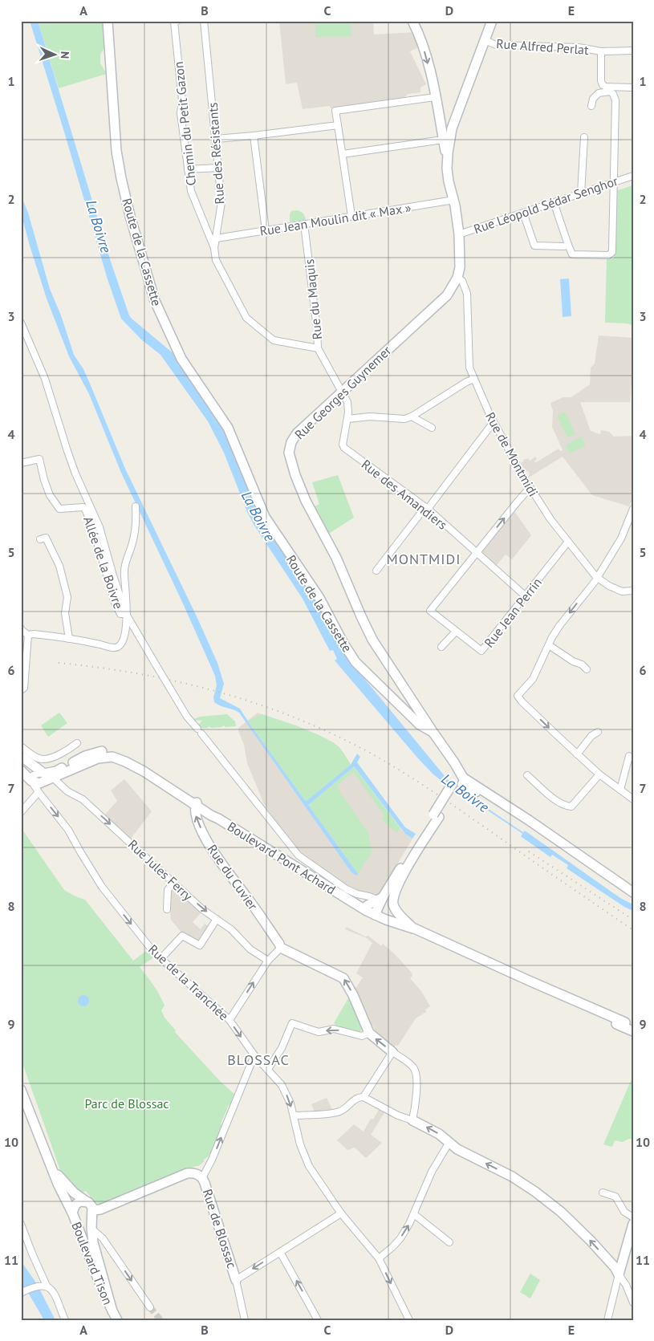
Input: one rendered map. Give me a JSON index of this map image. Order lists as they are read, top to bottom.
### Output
{
  "streets": {
    "street": [
      "Rue Alfred Perlat",
      "Chemin du Petit Gazon",
      "Rue des Résistants",
      "Rue Léopold Sédar Senghor",
      "Rue Jean Moulin dit « Max »",
      "Route de la Cassette",
      "Rue du Maquis",
      "Rue Georges Guynemer",
      "Rue de Montmidi",
      "Rue des Amandiers",
      "Allée de la Boivre",
      "Rue Jean Perrin",
      "Boulevard Pont Achard",
      "Rue Jules Ferry",
      "Rue du Cuvier",
      "Rue de la Tranchée",
      "Rue de Blossac",
      "Boulevard Tison"
    ]
  },
  "crossings": [
    ["Rue Alfred Perlat", "Rue Georges Guynemer"],
    ["Chemin du Petit Gazon", "Rue des Résistants"],
    ["Rue des Résistants", "Rue Jean Moulin dit « Max »"],
    ["Rue des Résistants", "Rue du Maquis"],
    ["Rue Léopold Sédar Senghor", "Rue Georges Guynemer"],
    ["Rue Jean Moulin dit « Max »", "Rue du Maquis"],
    ["Rue Jean Moulin dit « Max »", "Rue Georges Guynemer"],
    ["Route de la Cassette", "Rue Georges Guynemer"],
    ["Rue du Maquis", "Rue Georges Guynemer"],
    ["Rue du Maquis", "Rue des Amandiers"],
    ["Rue Georges Guynemer", "Rue de Montmidi"],
    ["Rue Georges Guynemer", "Rue des Amandiers"],
    ["Rue de Montmidi", "Rue Jean Perrin"],
    ["Rue des Amandiers", "Rue Jean Perrin"],
    ["Boulevard Pont Achard", "Rue Jules Ferry"],
    ["Boulevard Pont Achard", "Rue du Cuvier"],
    ["Boulevard Pont Achard", "Rue de la Tranchée"]
  ],
  "one_way": ["Rue Jules Ferry", "Rue de la Tranchée"],
  "districts": ["MONTMIDI", "BLOSSAC"],
  "water": ["La Boivre"],
  "parks": ["Parc de Blossac"],
  "north": "right",
  "grid": {
    "columns": [
      "A",
      "B",
      "C",
      "D",
      "E"
    ],
    "rows": [
      "1",
      "2",
      "3",
      "4",
      "5",
      "6",
      "7",
      "8",
      "9",
      "10",
      "11"
    ]
  }
}
